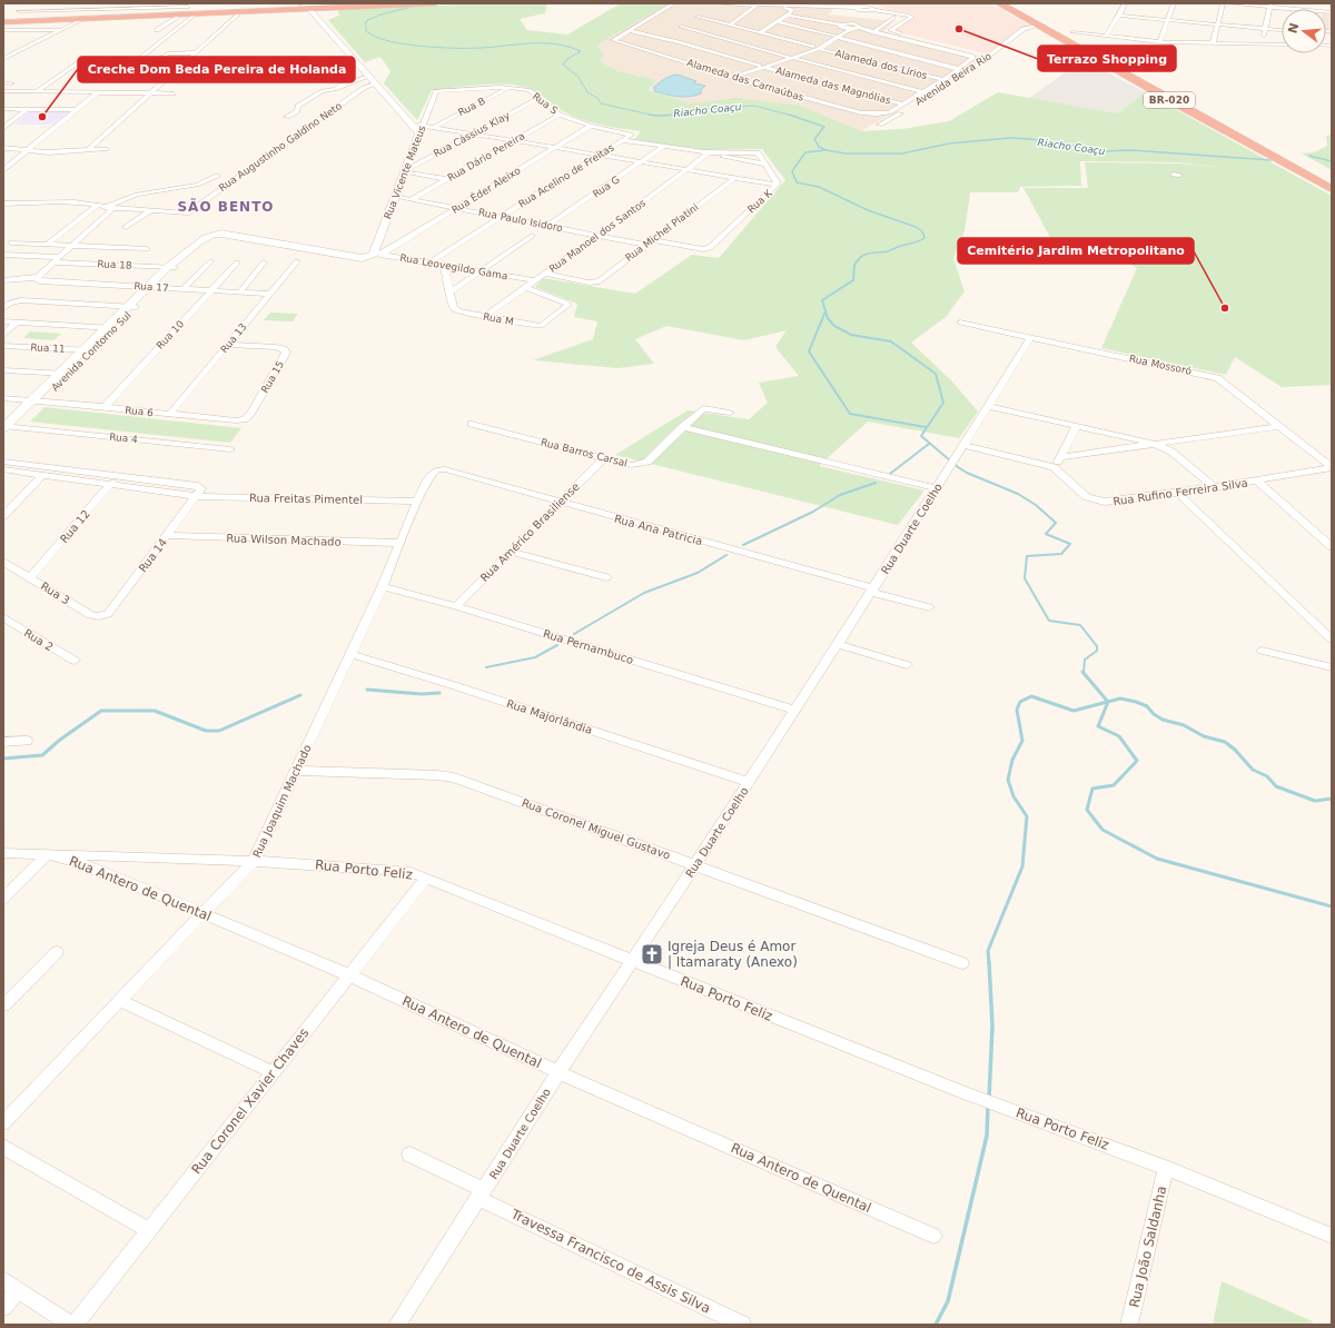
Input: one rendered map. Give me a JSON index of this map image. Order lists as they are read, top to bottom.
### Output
{
  "streets": {
    "highway": ["BR-020"],
    "street": [
      "Alameda dos Lírios",
      "Avenida Beira Rio",
      "Alameda das Carnaúbas",
      "Alameda das Magnólias",
      "Rua S",
      "Rua B",
      "Rua Cássius Klay",
      "Rua Augustinho Galdino Neto",
      "Rua Dário Pereira",
      "Rua Vicente Mateus",
      "Rua Acelino de Freitas",
      "Rua G",
      "Rua Éder Aleixo",
      "Rua K",
      "Rua Paulo Isidoro",
      "Rua Michel Platini",
      "Rua Manoel dos Santos",
      "Rua 18",
      "Rua Leovegildo Gama",
      "Rua 17",
      "Rua M",
      "Rua 10",
      "Rua 13",
      "Rua 11",
      "Avenida Contorno Sul",
      "Rua Mossoró",
      "Rua 15",
      "Rua 6",
      "Rua 4",
      "Rua Barros Carsal",
      "Rua Rufino Ferreira Silva",
      "Rua Freitas Pimentel",
      "Rua 12",
      "Rua Duarte Coelho",
      "Rua Ana Patricia",
      "Rua Américo Brasiliense",
      "Rua Wilson Machado",
      "Rua 14",
      "Rua 3",
      "Rua 2",
      "Rua Pernambuco",
      "Rua Majorlândia",
      "Rua Joaquim Machado",
      "Rua Coronel Miguel Gustavo",
      "Rua Porto Feliz",
      "Rua Antero de Quental",
      "Rua Coronel Xavier Chaves",
      "Rua João Saldanha",
      "Travessa Francisco de Assis Silva"
    ]
  },
  "crossings": [
    ["Alameda das Carnaúbas", "Alameda das Magnólias"],
    ["Rua S", "Rua B"],
    ["Rua S", "Rua Cássius Klay"],
    ["Rua S", "Rua Dário Pereira"],
    ["Rua S", "Rua Vicente Mateus"],
    ["Rua S", "Rua Acelino de Freitas"],
    ["Rua S", "Rua Éder Aleixo"],
    ["Rua Cássius Klay", "Rua Vicente Mateus"],
    ["Rua Dário Pereira", "Rua Paulo Isidoro"],
    ["Rua Vicente Mateus", "Rua Éder Aleixo"],
    ["Rua Vicente Mateus", "Rua Paulo Isidoro"],
    ["Rua Vicente Mateus", "Rua Leovegildo Gama"],
    ["Rua Vicente Mateus", "Avenida Contorno Sul"],
    ["Rua Acelino de Freitas", "Rua Paulo Isidoro"],
    ["Rua Acelino de Freitas", "Rua Leovegildo Gama"],
    ["Rua G", "Rua Paulo Isidoro"],
    ["Rua Éder Aleixo", "Rua Paulo Isidoro"],
    ["Rua Éder Aleixo", "Rua Leovegildo Gama"],
    ["Rua Éder Aleixo", "Avenida Contorno Sul"],
    ["Rua K", "Rua Michel Platini"],
    ["Rua K", "Rua Manoel dos Santos"],
    ["Rua Paulo Isidoro", "Rua Michel Platini"],
    ["Rua Paulo Isidoro", "Rua Manoel dos Santos"],
    ["Rua Michel Platini", "Rua Manoel dos Santos"],
    ["Rua Manoel dos Santos", "Rua Leovegildo Gama"],
    ["Rua Manoel dos Santos", "Rua M"],
    ["Rua 18", "Avenida Contorno Sul"],
    ["Rua Leovegildo Gama", "Avenida Contorno Sul"],
    ["Rua 17", "Rua 10"],
    ["Rua 17", "Rua 13"],
    ["Rua 17", "Avenida Contorno Sul"],
    ["Rua 10", "Rua 6"],
    ["Rua 13", "Rua 15"],
    ["Rua 13", "Rua 6"],
    ["Rua 11", "Avenida Contorno Sul"],
    ["Avenida Contorno Sul", "Rua 6"],
    ["Avenida Contorno Sul", "Rua 4"],
    ["Rua Mossoró", "Rua Rufino Ferreira Silva"],
    ["Rua Mossoró", "Rua Duarte Coelho"],
    ["Rua 15", "Rua 6"],
    ["Rua Barros Carsal", "Rua Américo Brasiliense"],
    ["Rua Rufino Ferreira Silva", "Rua Duarte Coelho"],
    ["Rua Freitas Pimentel", "Rua 12"],
    ["Rua Freitas Pimentel", "Rua 14"],
    ["Rua Freitas Pimentel", "Rua Joaquim Machado"],
    ["Rua 12", "Rua 3"],
    ["Rua Duarte Coelho", "Rua Ana Patricia"],
    ["Rua Duarte Coelho", "Rua Pernambuco"],
    ["Rua Duarte Coelho", "Rua Majorlândia"],
    ["Rua Duarte Coelho", "Rua Coronel Miguel Gustavo"],
    ["Rua Duarte Coelho", "Rua Porto Feliz"],
    ["Rua Duarte Coelho", "Rua Antero de Quental"],
    ["Rua Duarte Coelho", "Travessa Francisco de Assis Silva"],
    ["Rua Ana Patricia", "Rua Américo Brasiliense"],
    ["Rua Ana Patricia", "Rua Joaquim Machado"],
    ["Rua Américo Brasiliense", "Rua Pernambuco"],
    ["Rua Wilson Machado", "Rua 14"],
    ["Rua Wilson Machado", "Rua Joaquim Machado"],
    ["Rua 14", "Rua 3"],
    ["Rua Pernambuco", "Rua Joaquim Machado"],
    ["Rua Majorlândia", "Rua Joaquim Machado"],
    ["Rua Joaquim Machado", "Rua Coronel Miguel Gustavo"],
    ["Rua Joaquim Machado", "Rua Porto Feliz"],
    ["Rua Joaquim Machado", "Rua Antero de Quental"],
    ["Rua Porto Feliz", "Rua Antero de Quental"],
    ["Rua Porto Feliz", "Rua Coronel Xavier Chaves"],
    ["Rua Porto Feliz", "Rua João Saldanha"],
    ["Rua Antero de Quental", "Rua Coronel Xavier Chaves"]
  ],
  "districts": ["SÃO BENTO"],
  "water": ["Riacho Coaçu"],
  "places": {
    "other": ["Terrazo Shopping", "Creche Dom Beda Pereira de Holanda", "Cemitério Jardim Metropolitano"],
    "church": ["Igreja Deus é Amor | Itamaraty (Anexo)"]
  },
  "north": "left"
}
